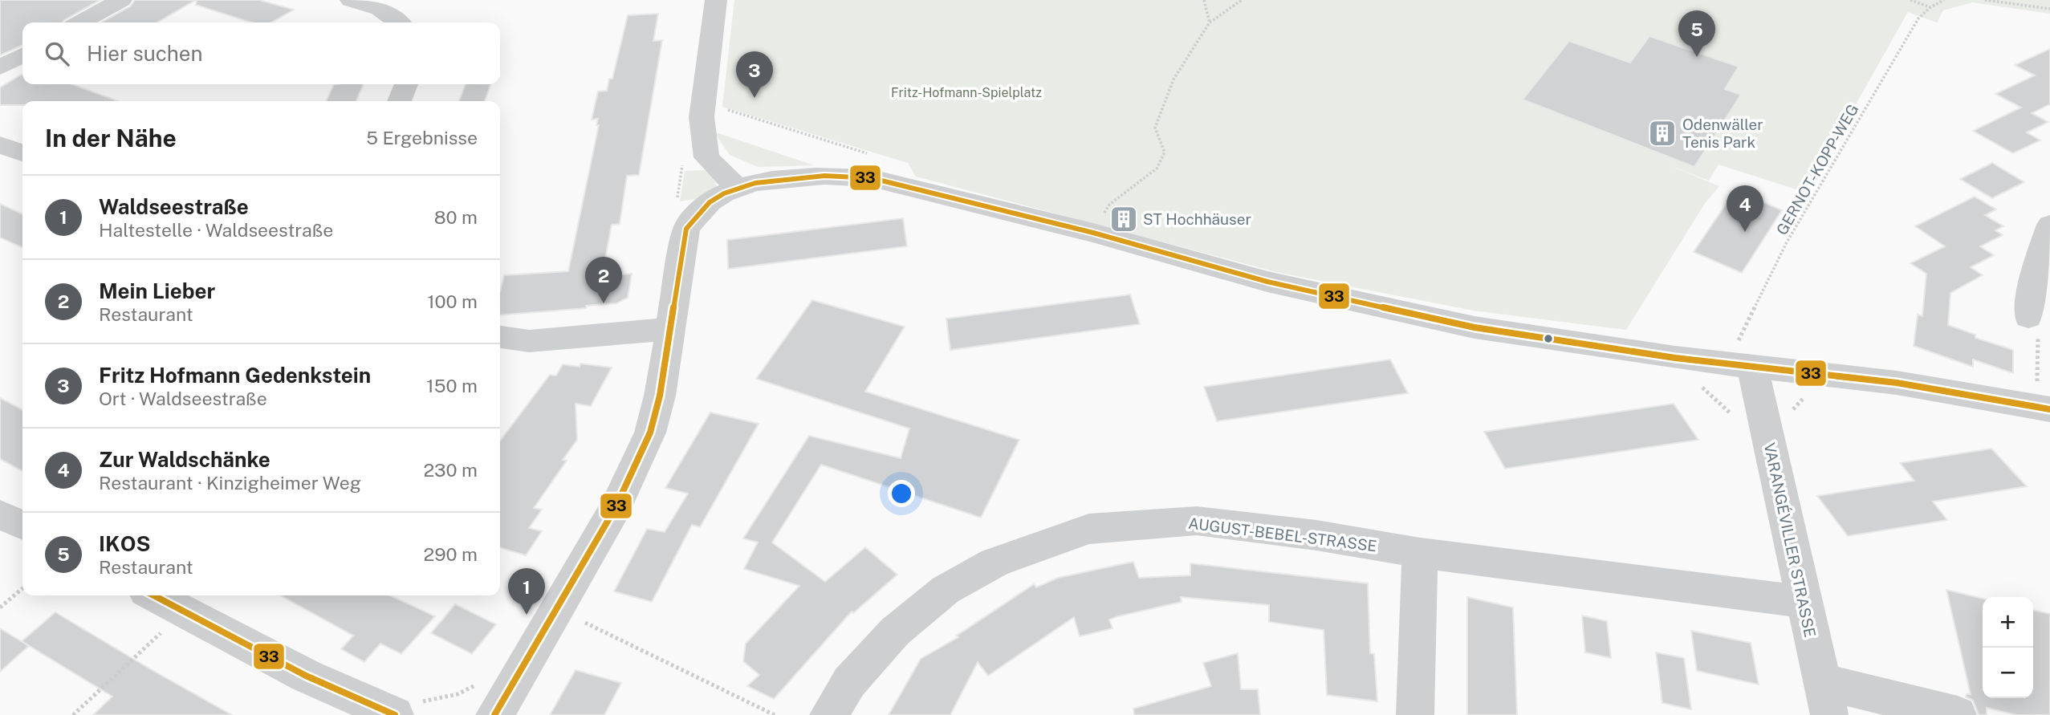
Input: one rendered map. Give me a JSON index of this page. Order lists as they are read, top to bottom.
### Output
{
  "streets": {
    "street": ["AUGUST-BEBEL-STRASSE", "VARANGÉVILLER STRASSE"],
    "path": ["GERNOT-KOPP-WEG"]
  },
  "crossings": [
    ["GERNOT-KOPP-WEG", "VARANGÉVILLER STRASSE"],
    ["AUGUST-BEBEL-STRASSE", "VARANGÉVILLER STRASSE"]
  ],
  "parks": ["Fritz-Hofmann-Spielplatz"],
  "places": {
    "building": ["Odenwäller Tenis Park", "ST Hochhäuser"]
  },
  "lines": ["transit line 33"],
  "page": {
    "pins": [
      "5",
      "3",
      "4",
      "2",
      "1"
    ],
    "search": "Hier suchen",
    "heading": ["In der Nähe", "5 Ergebnisse"],
    "list": [
      {
        "mark": "1",
        "name": "Waldseestraße",
        "note": "Haltestelle · Waldseestraße",
        "value": "80 m"
      },
      {
        "mark": "2",
        "name": "Mein Lieber",
        "note": "Restaurant",
        "value": "100 m"
      },
      {
        "mark": "3",
        "name": "Fritz Hofmann Gedenkstein",
        "note": "Ort · Waldseestraße",
        "value": "150 m"
      },
      {
        "mark": "4",
        "name": "Zur Waldschänke",
        "note": "Restaurant · Kinzigheimer Weg",
        "value": "230 m"
      },
      {
        "mark": "5",
        "name": "IKOS",
        "note": "Restaurant",
        "value": "290 m"
      }
    ],
    "map_buttons": ["+", "−"]
  }
}
